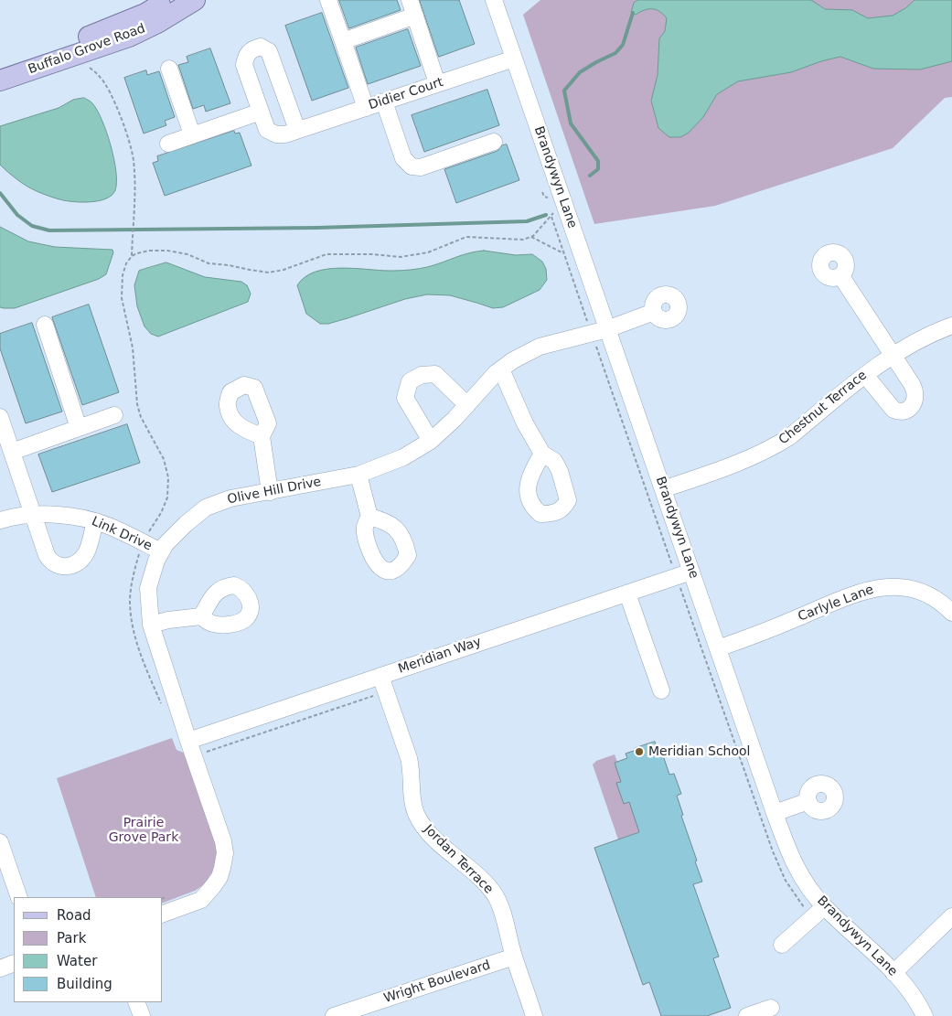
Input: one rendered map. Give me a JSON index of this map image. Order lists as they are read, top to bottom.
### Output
{
  "streets": {
    "main road": ["Buffalo Grove Road"],
    "street": [
      "Didier Court",
      "Brandywyn Lane",
      "Chestnut Terrace",
      "Olive Hill Drive",
      "Link Drive",
      "Carlyle Lane",
      "Meridian Way",
      "Jordan Terrace",
      "Wright Boulevard"
    ]
  },
  "crossings": [
    ["Didier Court", "Brandywyn Lane"],
    ["Brandywyn Lane", "Chestnut Terrace"],
    ["Brandywyn Lane", "Olive Hill Drive"],
    ["Brandywyn Lane", "Carlyle Lane"],
    ["Brandywyn Lane", "Meridian Way"],
    ["Olive Hill Drive", "Link Drive"],
    ["Olive Hill Drive", "Meridian Way"],
    ["Meridian Way", "Jordan Terrace"],
    ["Jordan Terrace", "Wright Boulevard"]
  ],
  "parks": ["Prairie Grove Park"],
  "places": ["Meridian School"],
  "legend": [
    "Road",
    "Park",
    "Water",
    "Building"
  ]
}
